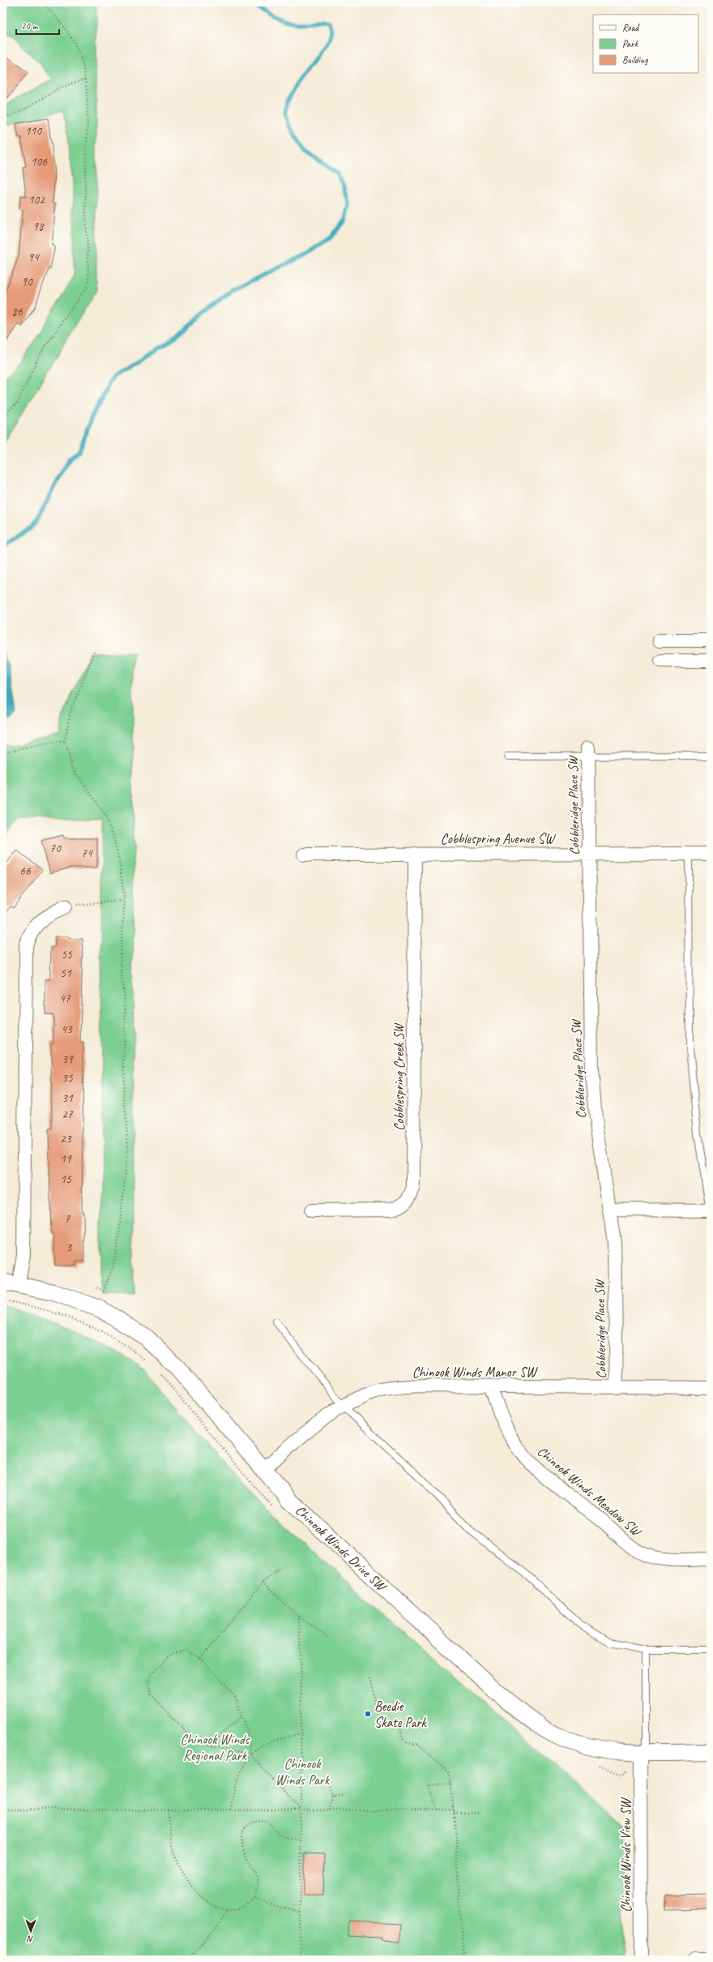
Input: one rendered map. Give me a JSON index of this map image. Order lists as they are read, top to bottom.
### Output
{
  "streets": {
    "street": [
      "Cobbleridge Place SW",
      "Cobblespring Avenue SW",
      "Cobblespring Creek SW",
      "Chinook Winds Manor SW",
      "Chinook Winds Meadow SW",
      "Chinook Winds Drive SW",
      "Chinook Winds View SW"
    ]
  },
  "crossings": [
    ["Cobbleridge Place SW", "Cobblespring Avenue SW"],
    ["Cobbleridge Place SW", "Chinook Winds Manor SW"],
    ["Cobblespring Avenue SW", "Cobblespring Creek SW"],
    ["Chinook Winds Manor SW", "Chinook Winds Meadow SW"],
    ["Chinook Winds Manor SW", "Chinook Winds Drive SW"],
    ["Chinook Winds Drive SW", "Chinook Winds View SW"]
  ],
  "parks": ["Chinook Winds Regional Park", "Chinook Winds Park"],
  "places": ["Beedie Skate Park"],
  "house_numbers": [
    "110",
    "106",
    "102",
    "98",
    "94",
    "90",
    "86",
    "70",
    "74",
    "66",
    "55",
    "51",
    "47",
    "43",
    "39",
    "35",
    "31",
    "27",
    "23",
    "19",
    "15",
    "7",
    "3"
  ],
  "legend": ["Road", "Park", "Building"],
  "scale_bar": "20 m",
  "north": "bottom"
}
